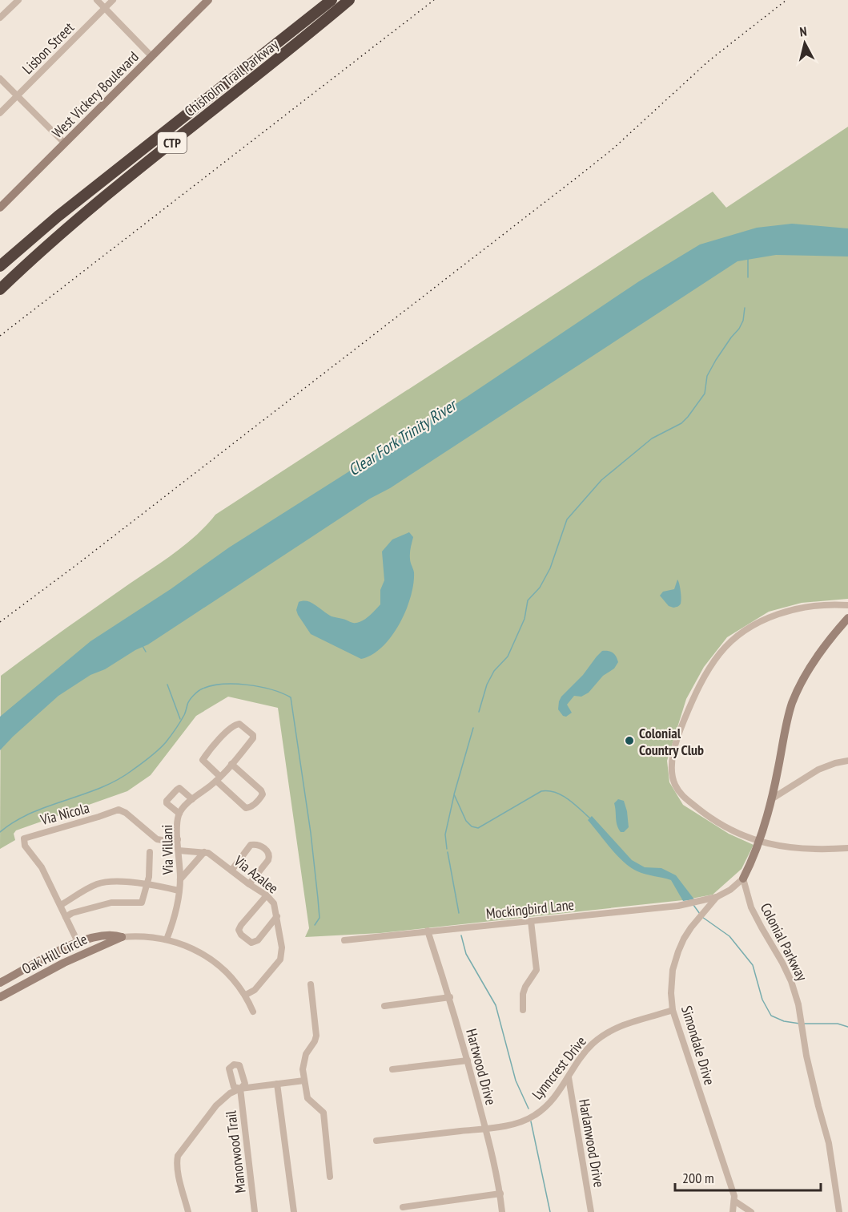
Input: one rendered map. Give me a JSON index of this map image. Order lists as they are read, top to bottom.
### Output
{
  "streets": {
    "highway": ["Chisholm Trail Parkway", "CTP"],
    "street": [
      "Lisbon Street",
      "West Vickery Boulevard",
      "Via Nicola",
      "Via Villani",
      "Via Azalee",
      "Mockingbird Lane",
      "Colonial Parkway",
      "Oak Hill Circle",
      "Simondale Drive",
      "Hartwood Drive",
      "Lynncrest Drive",
      "Harlanwood Drive",
      "Manorwood Trail"
    ]
  },
  "crossings": [
    ["Via Nicola", "Via Villani"],
    ["Via Villani", "Via Azalee"],
    ["Via Villani", "Oak Hill Circle"],
    ["Via Azalee", "Oak Hill Circle"],
    ["Mockingbird Lane", "Simondale Drive"],
    ["Mockingbird Lane", "Hartwood Drive"],
    ["Colonial Parkway", "Simondale Drive"],
    ["Simondale Drive", "Lynncrest Drive"],
    ["Hartwood Drive", "Lynncrest Drive"],
    ["Lynncrest Drive", "Harlanwood Drive"]
  ],
  "water": ["Clear Fork Trinity River"],
  "places": ["Colonial Country Club"],
  "scale_bar": "200 m",
  "north": "top"
}
